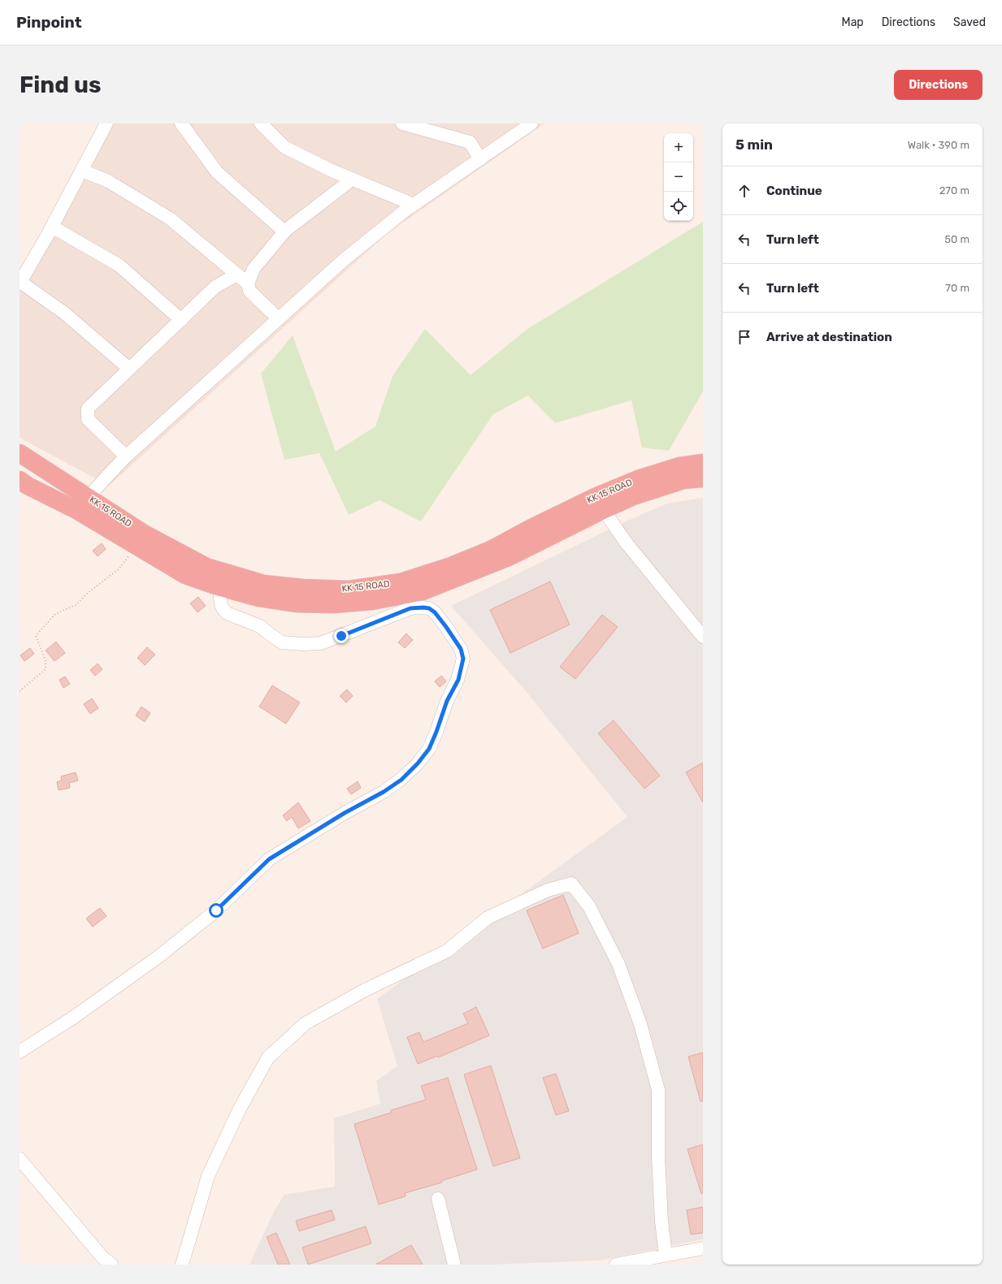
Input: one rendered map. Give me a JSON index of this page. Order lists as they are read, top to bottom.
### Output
{
  "streets": {
    "highway": ["KK 15 ROAD"]
  },
  "page": {
    "header": "Pinpoint",
    "nav": ["Map", "Directions", "Saved"],
    "buttons": "Directions",
    "title": "Find us",
    "heading": ["5 min", "Walk · 390 m"],
    "map_buttons": ["+", "−"],
    "list": [
      ["Continue", "270 m"],
      ["Turn left", "50 m"],
      ["Turn left", "70 m"],
      "Arrive at destination"
    ]
  }
}
